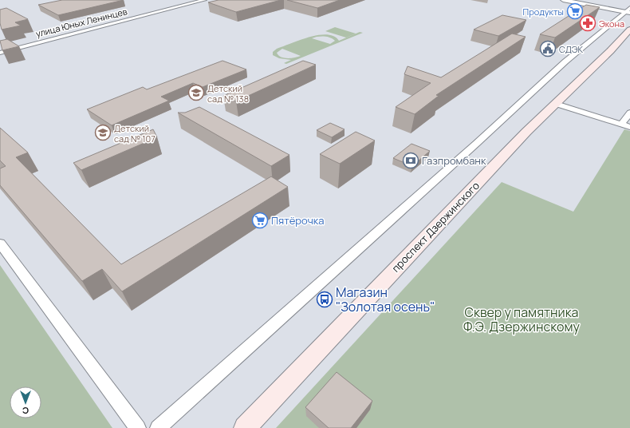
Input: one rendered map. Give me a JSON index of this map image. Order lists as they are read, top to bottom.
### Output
{
  "streets": {
    "main road": ["проспект Дзержинского"],
    "street": ["улица Юных Ленинцев"]
  },
  "parks": ["Сквер у памятника Ф.Э. Дзержинскому"],
  "places": {
    "supermarket": ["Продукты", "Пятёрочка"],
    "pharmacy": ["Экона"],
    "public building": ["СДЭК"],
    "school or university": ["Детский сад № 138", "Детский сад № 107"],
    "bank": ["Газпромбанк"],
    "bus stop": ["Магазин \"Золотая осень\""]
  },
  "north": "bottom"
}
